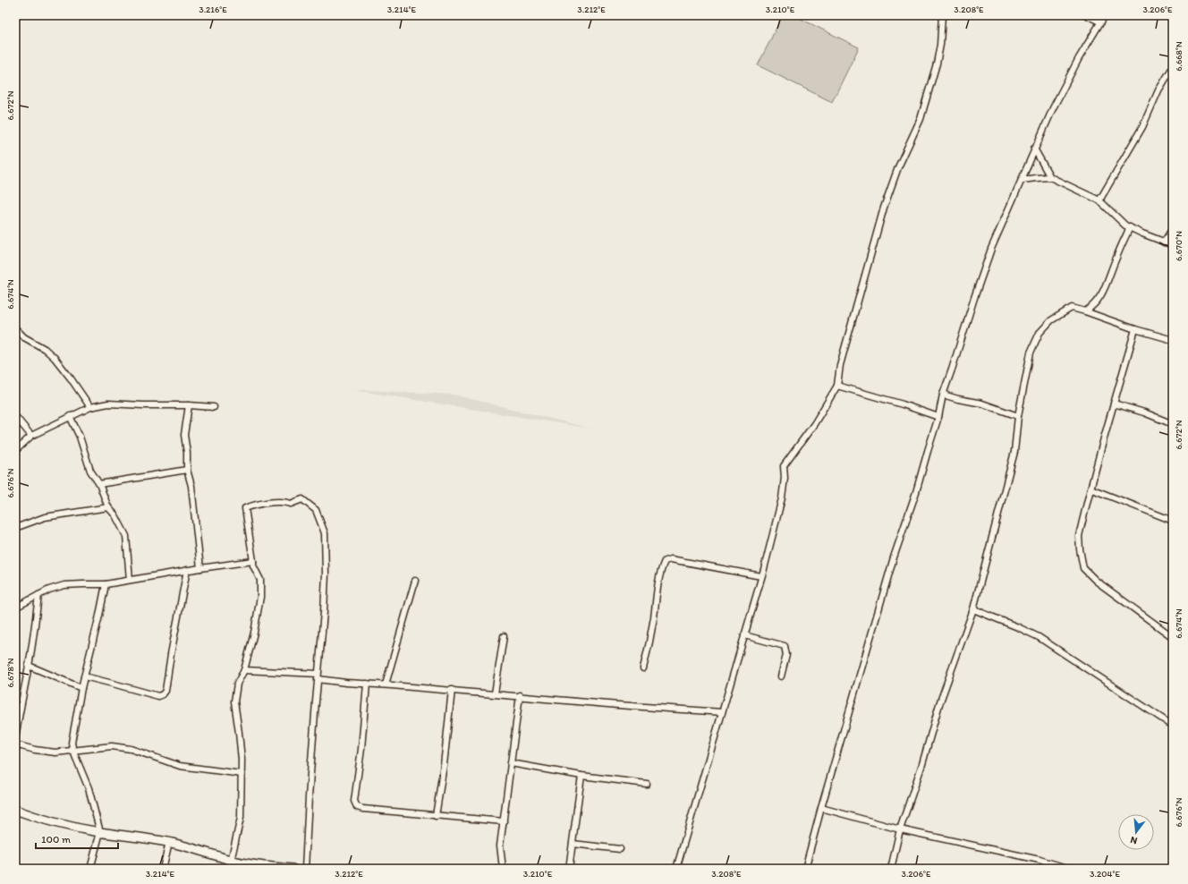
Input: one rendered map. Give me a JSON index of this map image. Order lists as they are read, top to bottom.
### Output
{
  "scale_bar": "100 m",
  "north": "bottom",
  "coordinates": [
    "3.216°E",
    "3.214°E",
    "3.212°E",
    "3.210°E",
    "3.208°E",
    "3.206°E",
    "6.668°N",
    "6.672°N",
    "6.670°N",
    "6.674°N",
    "6.676°N",
    "6.678°N",
    "3.204°E"
  ]
}
